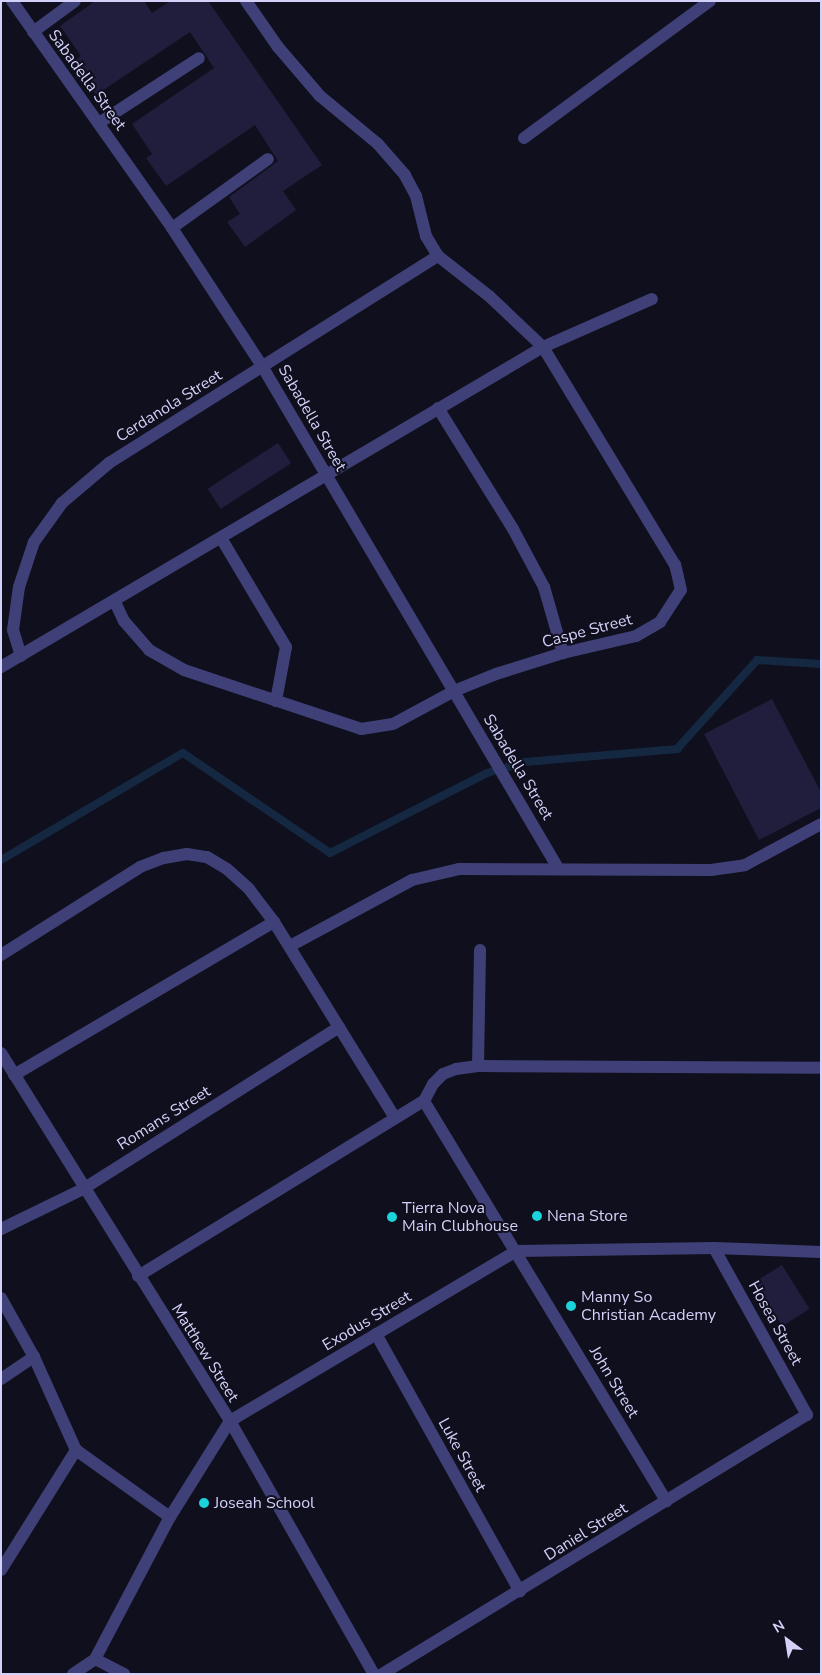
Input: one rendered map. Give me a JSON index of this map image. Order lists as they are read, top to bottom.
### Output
{
  "streets": {
    "street": [
      "Sabadella Street",
      "Cerdanola Street",
      "Caspe Street",
      "Romans Street",
      "Exodus Street",
      "Hosea Street",
      "Matthew Street",
      "John Street",
      "Luke Street",
      "Daniel Street"
    ]
  },
  "crossings": [
    ["Sabadella Street", "Cerdanola Street"],
    ["Sabadella Street", "Caspe Street"],
    ["Cerdanola Street", "Caspe Street"],
    ["Romans Street", "Matthew Street"],
    ["Exodus Street", "Hosea Street"],
    ["Exodus Street", "Matthew Street"],
    ["Exodus Street", "John Street"],
    ["Exodus Street", "Luke Street"],
    ["Hosea Street", "Daniel Street"],
    ["John Street", "Daniel Street"],
    ["Luke Street", "Daniel Street"]
  ],
  "places": [
    "Nena Store",
    "Tierra Nova Main Clubhouse",
    "Manny So Christian Academy",
    "Joseah School"
  ],
  "north": "top left"
}
